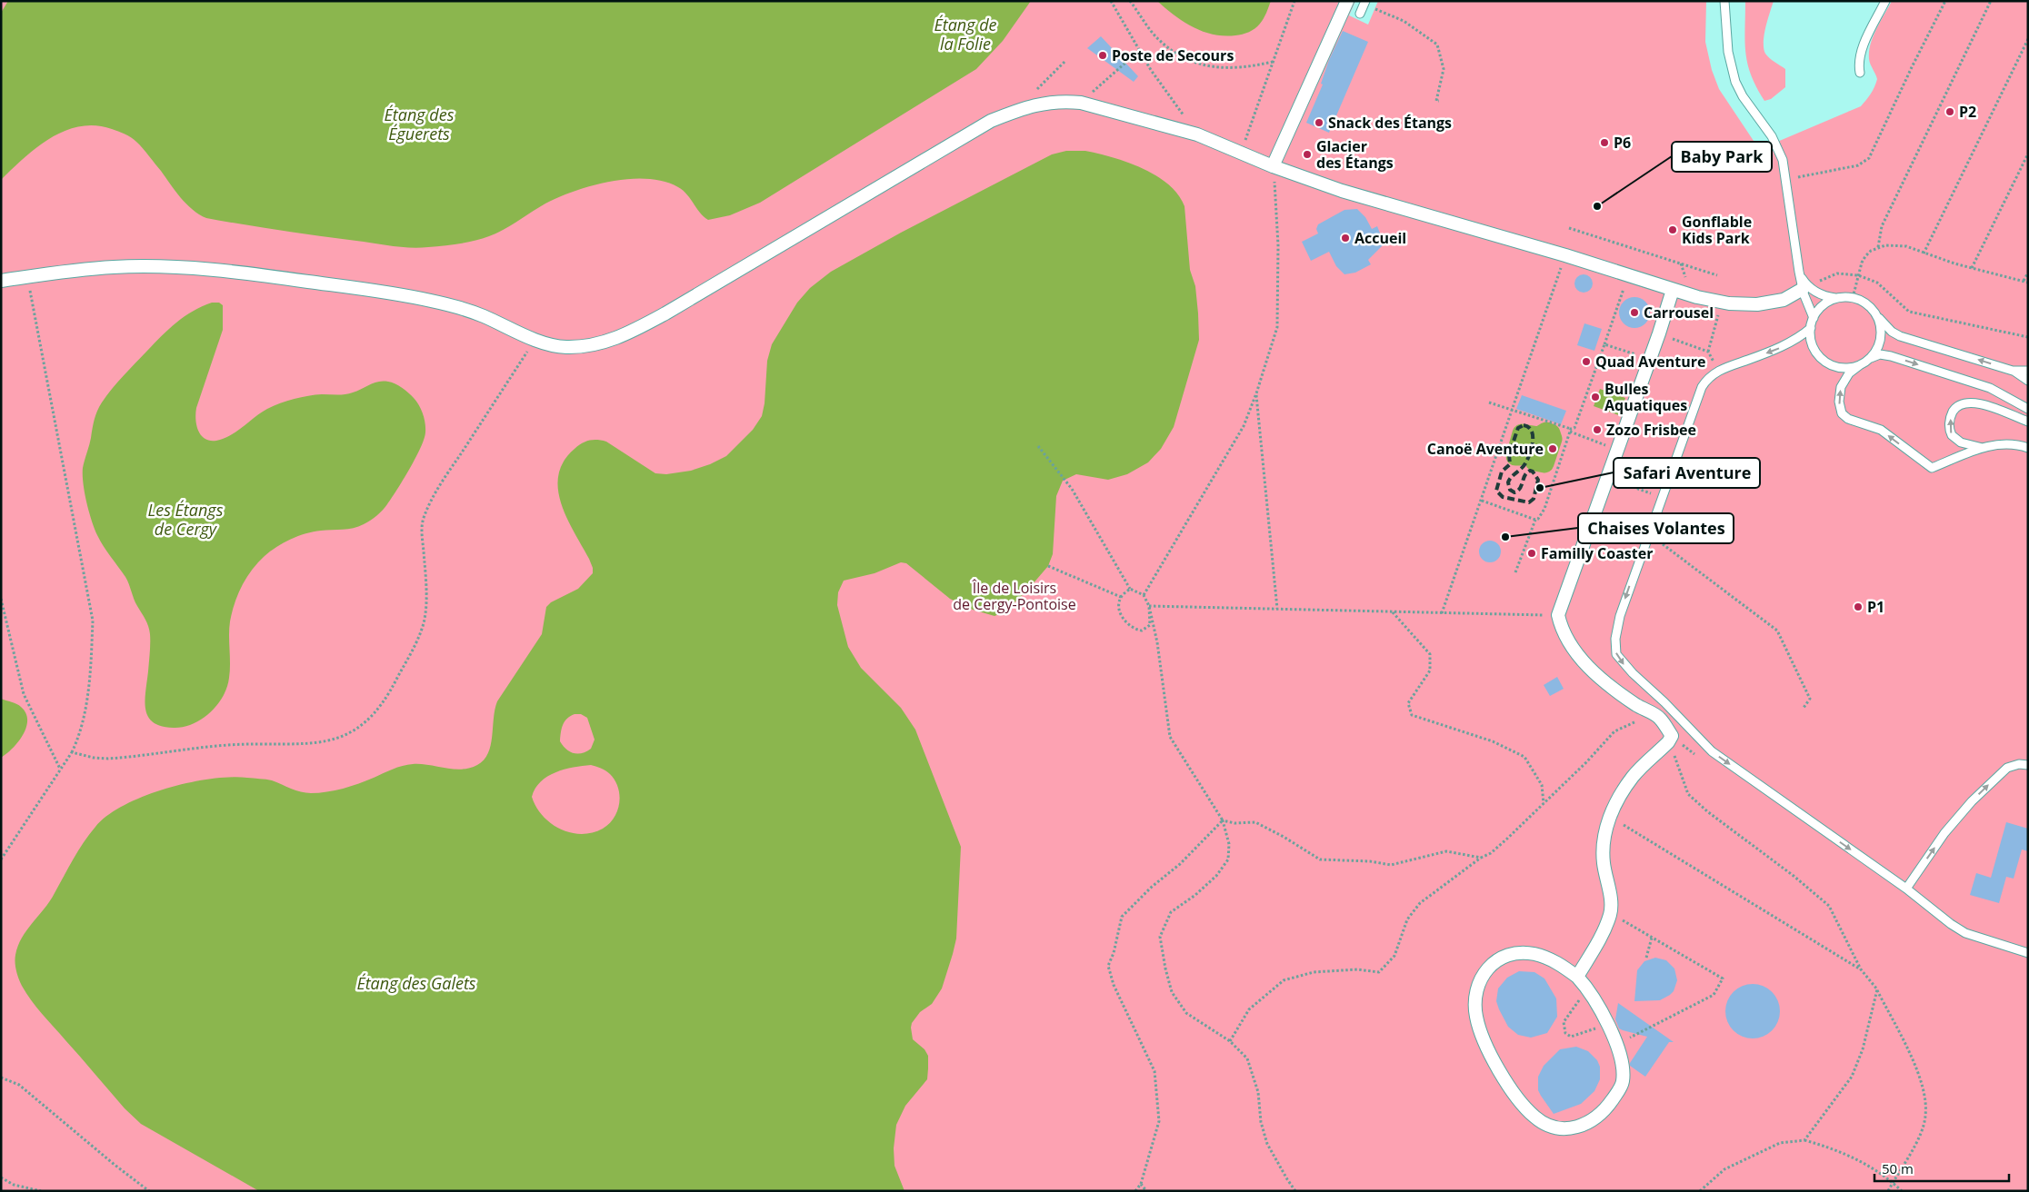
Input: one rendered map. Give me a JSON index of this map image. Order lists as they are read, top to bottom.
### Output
{
  "water": [
    "Étang de la Folie",
    "Étang des Éguerets",
    "Les Étangs de Cergy",
    "Étang des Galets"
  ],
  "parks": ["Île de Loisirs de Cergy-Pontoise"],
  "places": [
    "Poste de Secours",
    "P2",
    "Snack des Étangs",
    "P6",
    "Glacier des Étangs",
    "Baby Park",
    "Gonflable Kids Park",
    "Accueil",
    "Carrousel",
    "Quad Aventure",
    "Bulles Aquatiques",
    "Zozo Frisbee",
    "Canoë Aventure",
    "Safari Aventure",
    "Chaises Volantes",
    "Familly Coaster",
    "P1"
  ],
  "scale_bar": "50 m"
}
